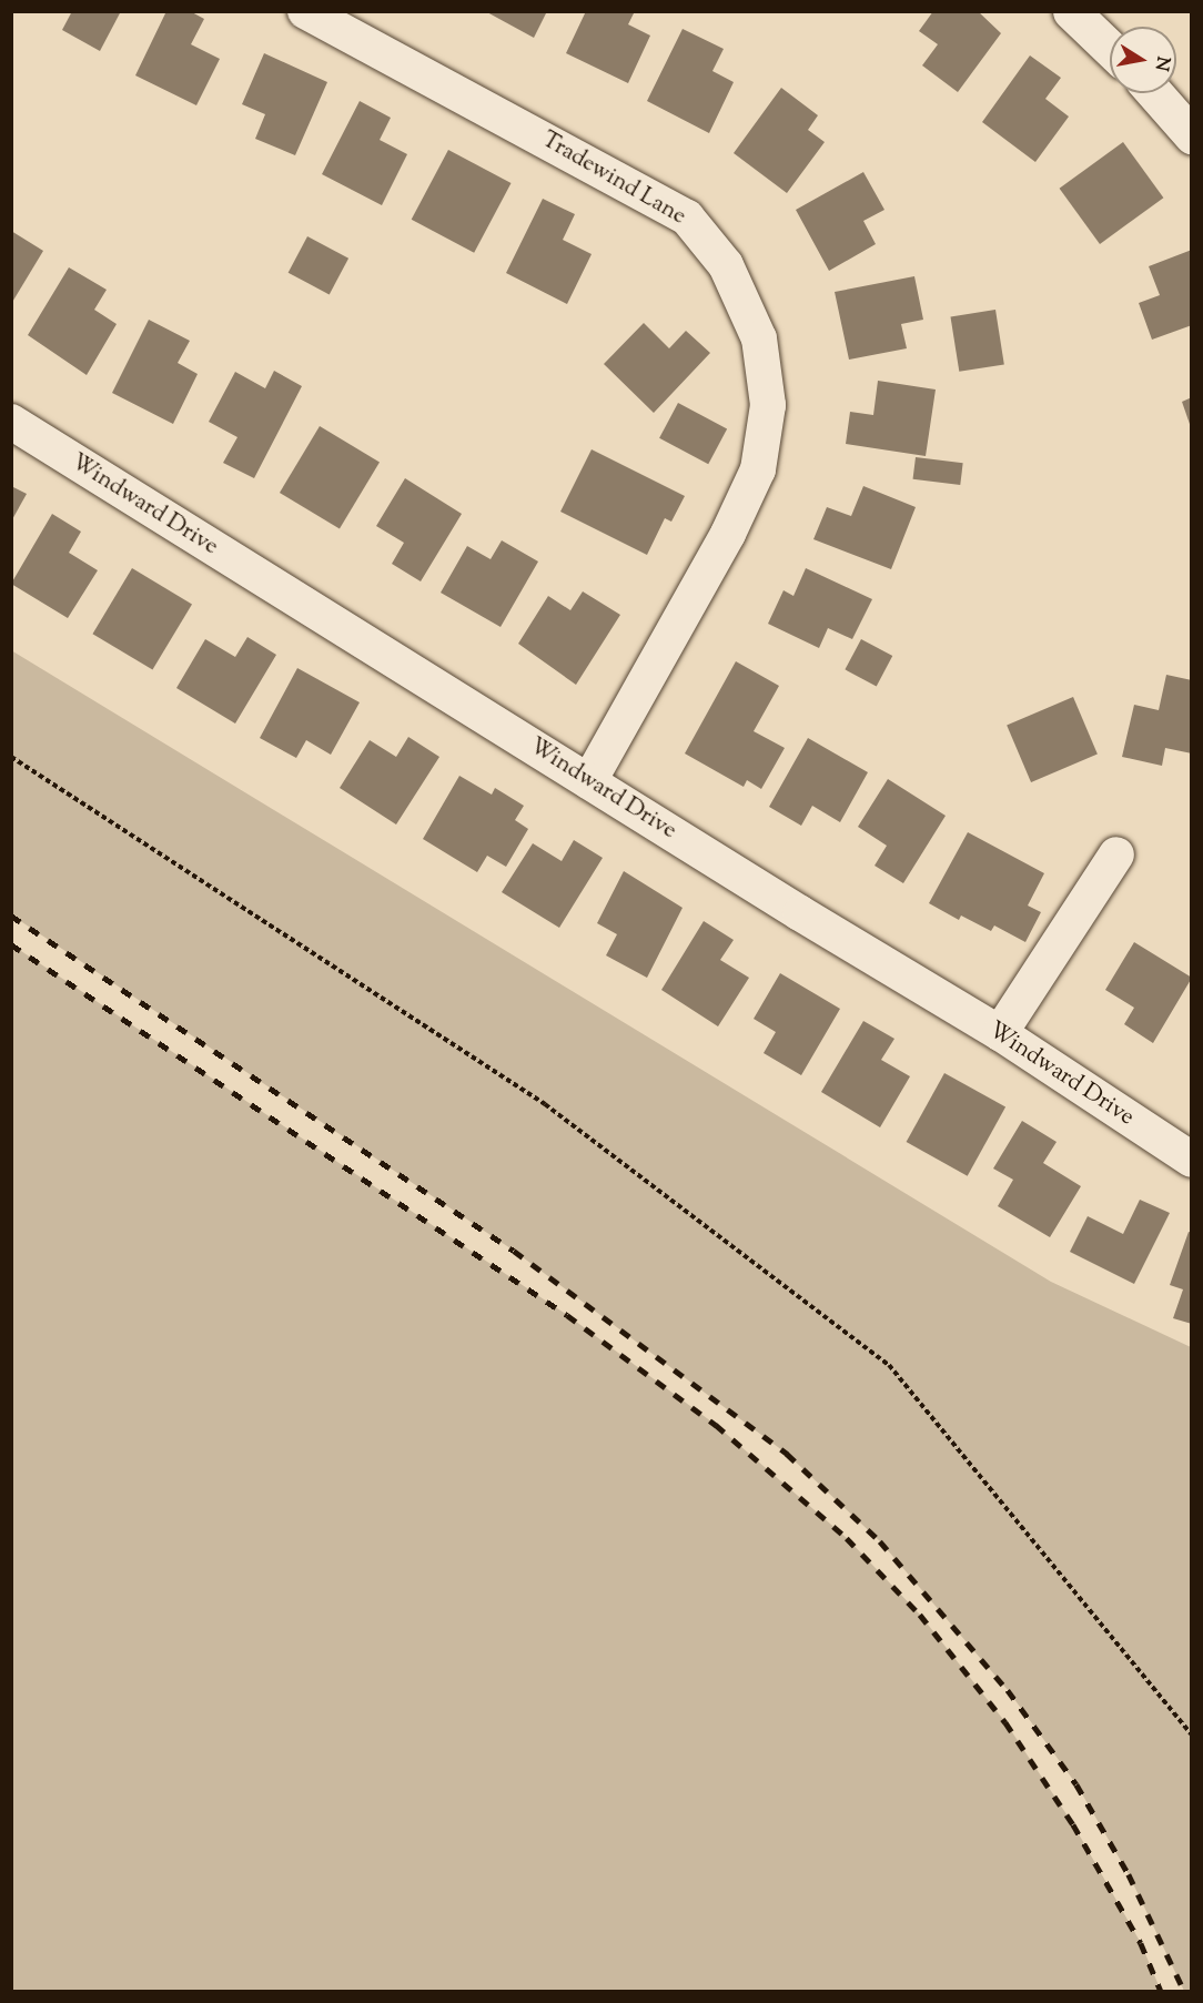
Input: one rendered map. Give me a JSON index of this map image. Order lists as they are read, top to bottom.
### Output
{
  "streets": {
    "street": ["Tradewind Lane", "Windward Drive"]
  },
  "crossings": [
    ["Tradewind Lane", "Windward Drive"]
  ],
  "north": "right"
}
